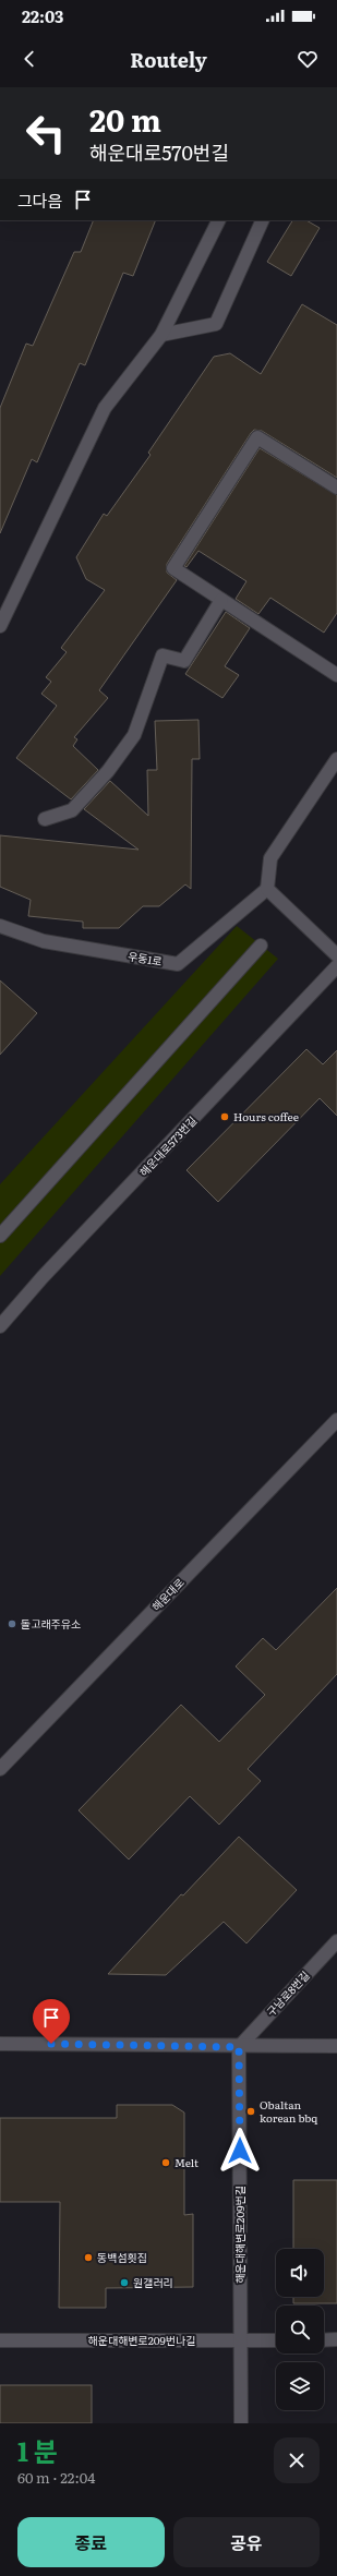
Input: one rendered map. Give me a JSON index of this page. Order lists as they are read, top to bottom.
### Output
{
  "streets": {
    "street": [
      "우동1로",
      "해운대로573번길",
      "해운대로",
      "구남로8번길",
      "해운대해변로209번길",
      "해운대해변로209번나길"
    ]
  },
  "crossings": [
    ["구남로8번길", "해운대해변로209번길"],
    ["해운대해변로209번길", "해운대해변로209번나길"]
  ],
  "places": [
    "Hours coffee",
    "돌고래주유소",
    "Obaltan korean bbq",
    "Melt",
    "동백섬횟집",
    "원갤러리"
  ],
  "page": {
    "status": "22:03",
    "header": "Routely",
    "turn": ["20 m", "해운대로570번길"],
    "then": "그다음",
    "heading": ["1 분", "60 m · 22:04"],
    "buttons": ["종료", "공유"]
  }
}
